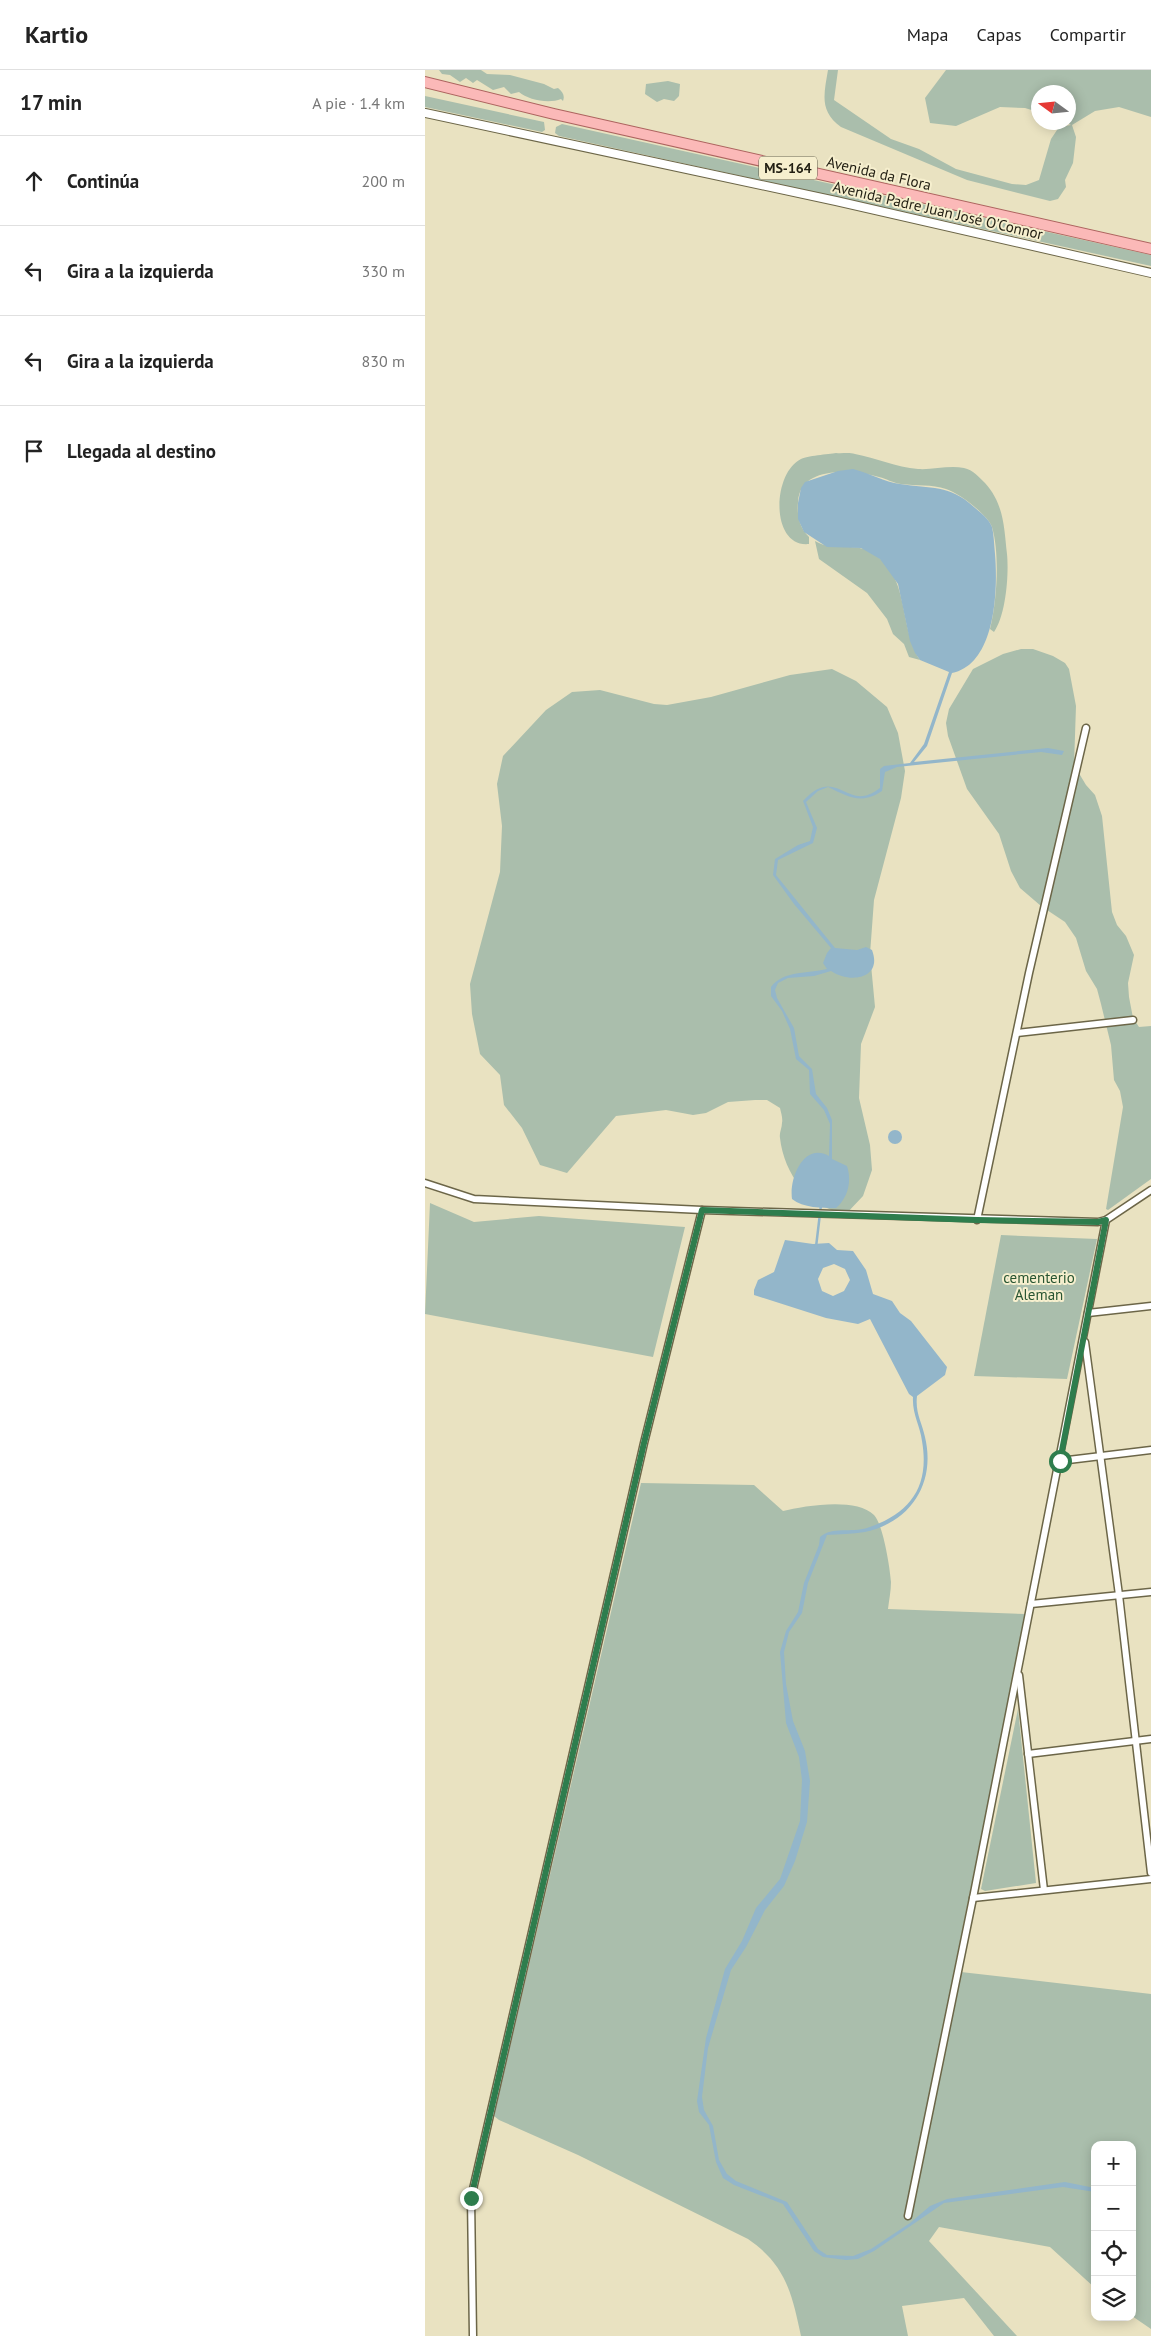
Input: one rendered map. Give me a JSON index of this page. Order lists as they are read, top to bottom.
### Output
{
  "streets": {
    "main road": ["MS-164", "Avenida da Flora"],
    "street": ["Avenida Padre Juan José O'Connor"]
  },
  "parks": ["cementerio Aleman"],
  "north": "left",
  "page": {
    "header": "Kartio",
    "nav": ["Mapa", "Capas", "Compartir"],
    "heading": ["17 min", "A pie · 1.4 km"],
    "list": [
      ["Continúa", "200 m"],
      ["Gira a la izquierda", "330 m"],
      ["Gira a la izquierda", "830 m"],
      "Llegada al destino"
    ],
    "map_buttons": ["+", "−"]
  }
}
